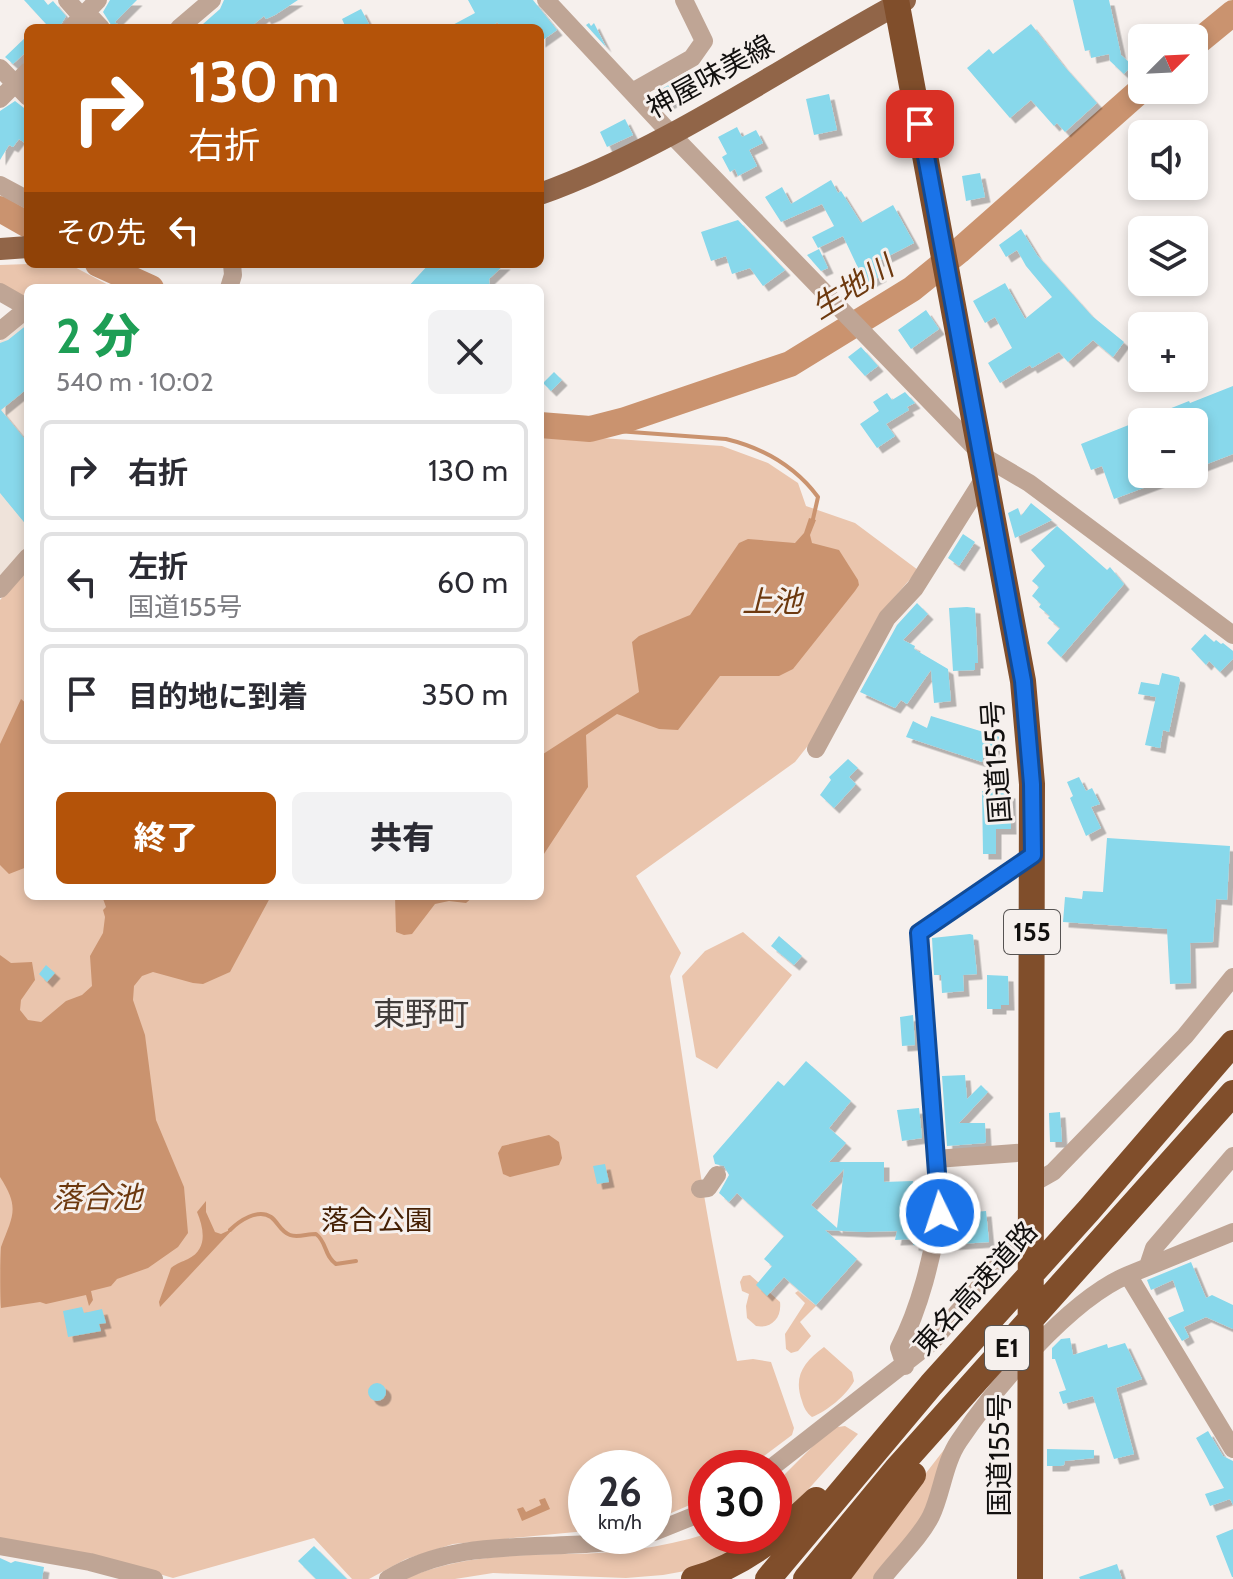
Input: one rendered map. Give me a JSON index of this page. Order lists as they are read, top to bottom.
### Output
{
  "streets": {
    "highway": [
      "国道155号",
      "155",
      "東名高速道路",
      "E1"
    ],
    "main road": ["神屋味美線"]
  },
  "crossings": [
    ["神屋味美線", "国道155号"]
  ],
  "districts": ["東野町"],
  "water": ["生地川", "上池", "落合池"],
  "parks": ["落合公園"],
  "north": "top right",
  "page": {
    "map_buttons": ["+", "−"],
    "turn": ["130 m", "右折"],
    "then": "その先",
    "heading": ["2 分", "540 m · 10:02"],
    "list": [
      {
        "name": "右折",
        "value": "130 m"
      },
      {
        "name": "左折",
        "note": "国道155号",
        "value": "60 m"
      },
      {
        "name": "目的地に到着",
        "value": "350 m"
      }
    ],
    "buttons": ["終了", "共有"],
    "speed": "26 km/h",
    "limit": "30"
  }
}
